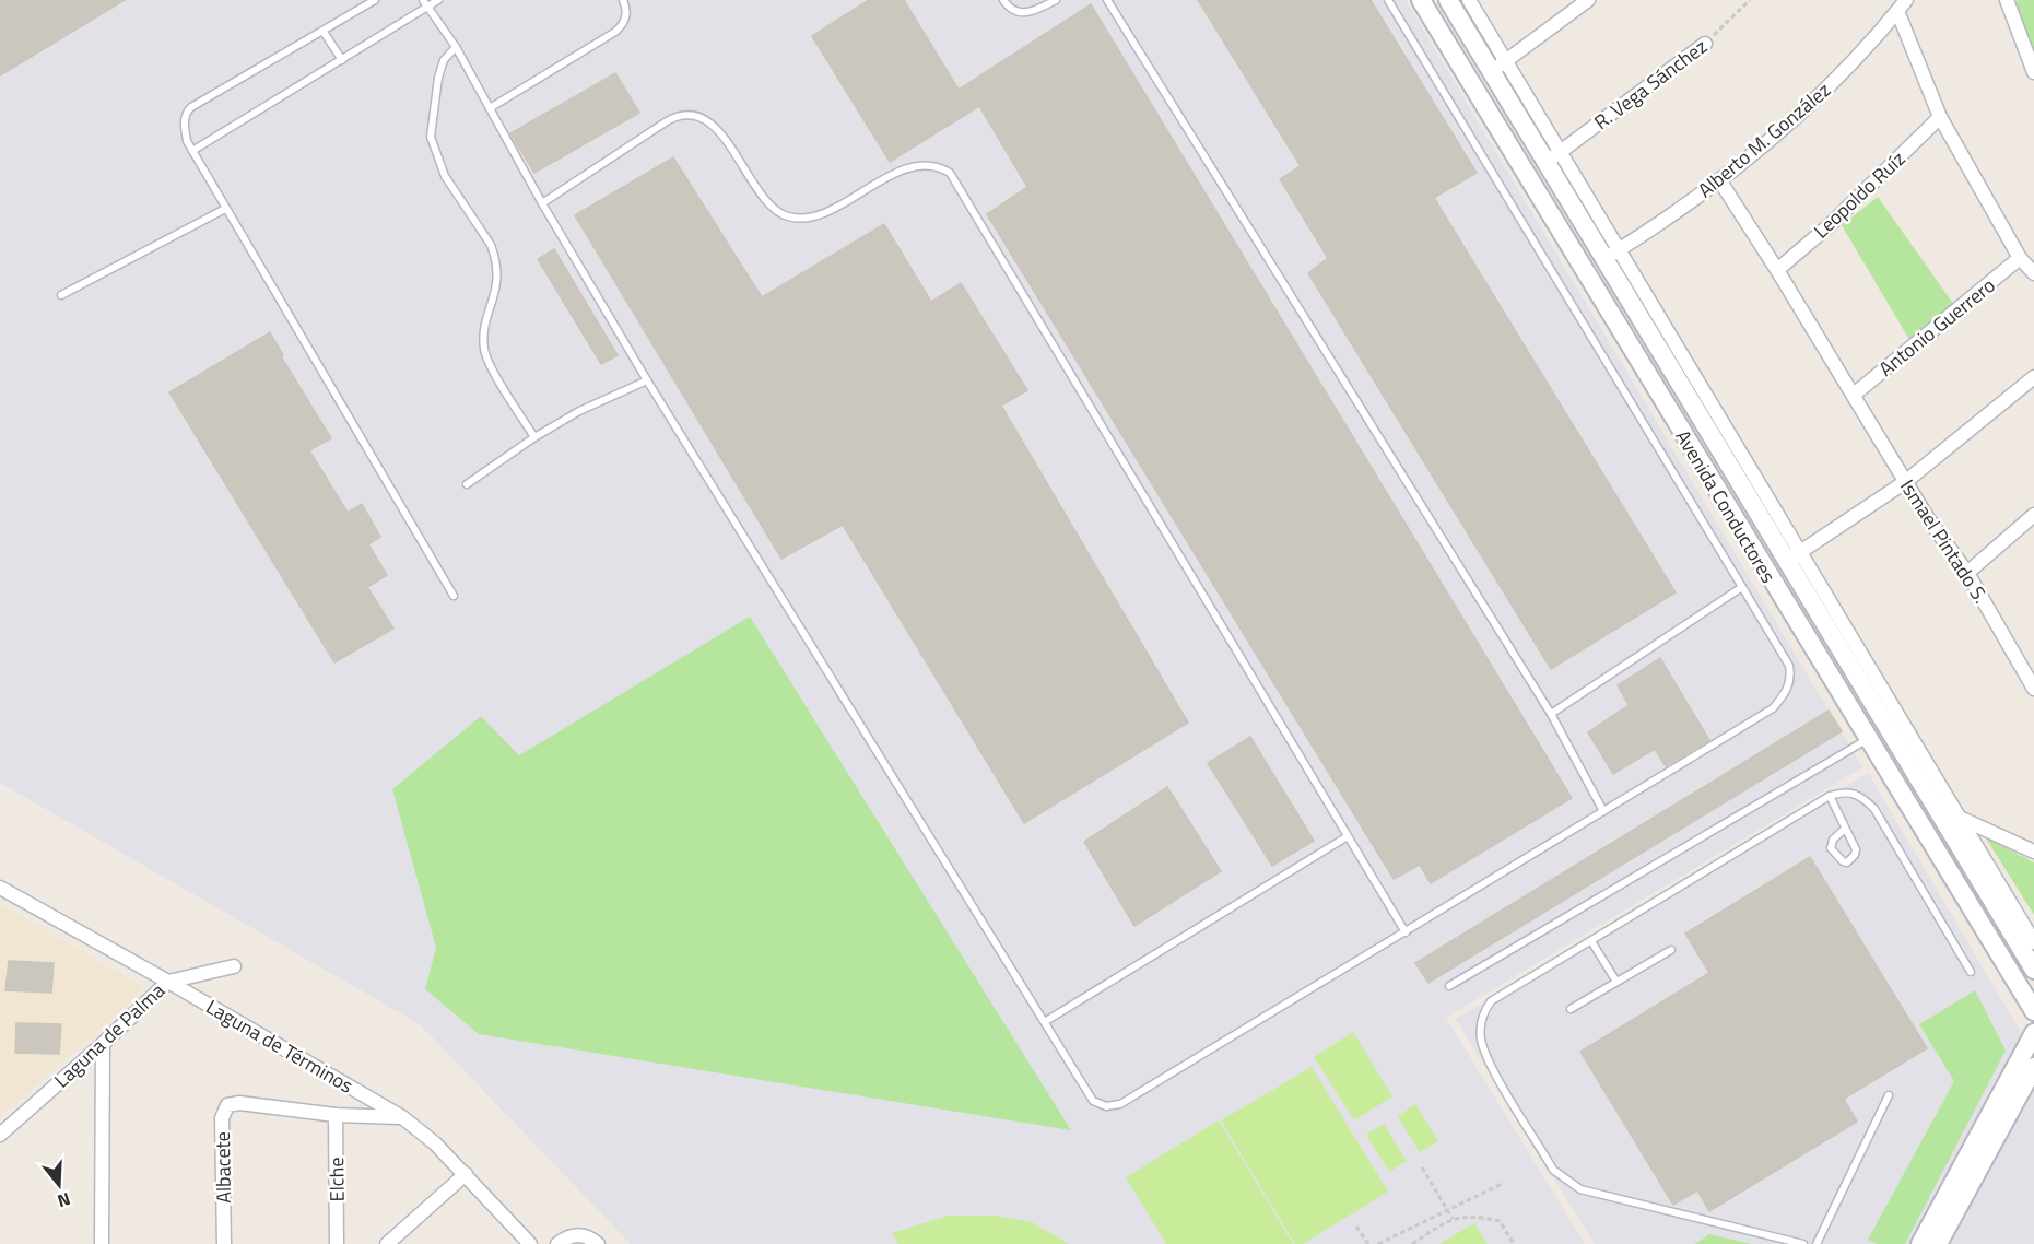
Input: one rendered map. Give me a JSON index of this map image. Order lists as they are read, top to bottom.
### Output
{
  "streets": {
    "main road": ["Avenida Conductores"],
    "street": [
      "R. Vega Sánchez",
      "Alberto M. González",
      "Leopoldo Ruíz",
      "Antonio Guerrero",
      "Ismael Pintado S.",
      "Laguna de Palma",
      "Laguna de Términos",
      "Albacete",
      "Elche"
    ]
  },
  "crossings": [
    ["R. Vega Sánchez", "Avenida Conductores"],
    ["Alberto M. González", "Avenida Conductores"],
    ["Leopoldo Ruíz", "Ismael Pintado S."],
    ["Antonio Guerrero", "Ismael Pintado S."],
    ["Laguna de Palma", "Laguna de Términos"],
    ["Albacete", "Elche"]
  ],
  "north": "bottom"
}
